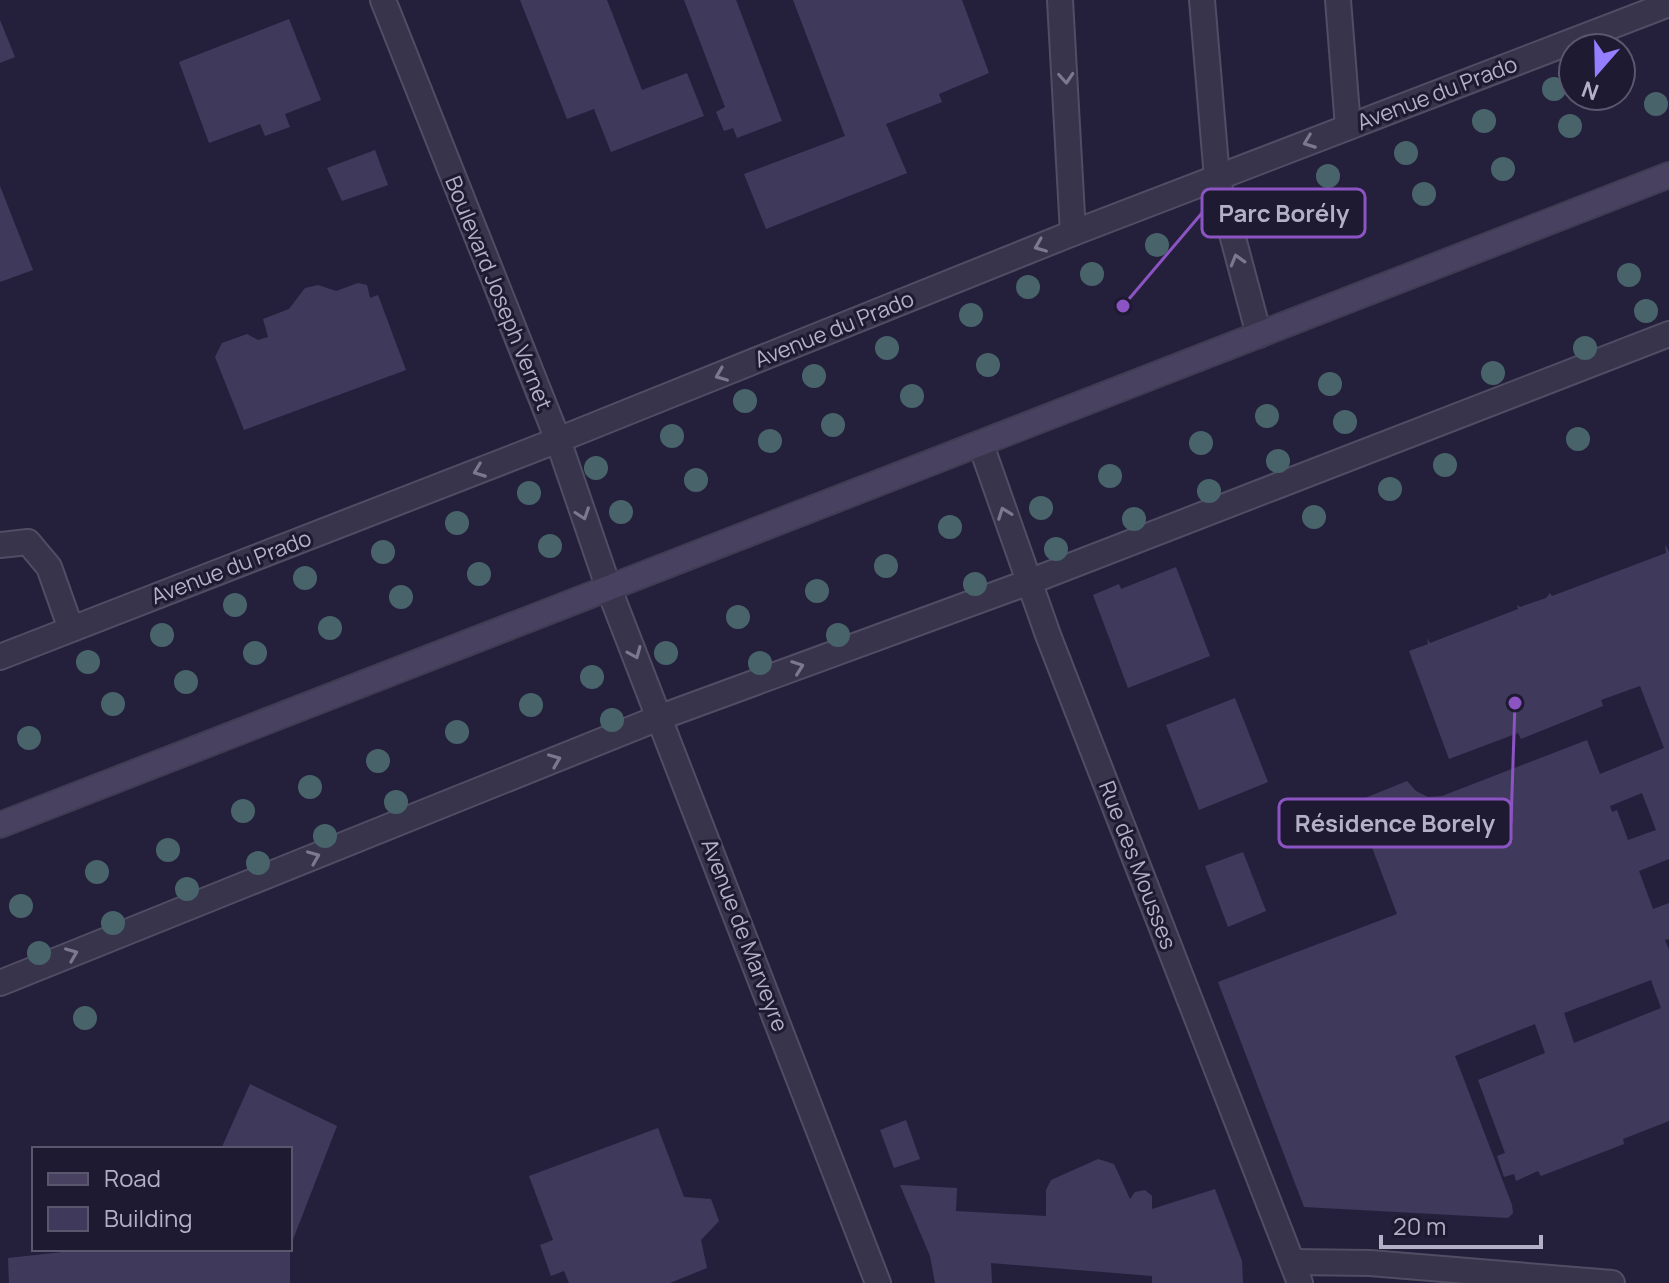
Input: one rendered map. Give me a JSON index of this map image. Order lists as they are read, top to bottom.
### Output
{
  "streets": {
    "street": [
      "Avenue du Prado",
      "Boulevard Joseph Vernet",
      "Rue des Mousses",
      "Avenue de Marveyre"
    ]
  },
  "crossings": [
    ["Avenue du Prado", "Boulevard Joseph Vernet"],
    ["Boulevard Joseph Vernet", "Avenue de Marveyre"]
  ],
  "one_way": ["Avenue du Prado"],
  "places": ["Parc Borély", "Résidence Borely"],
  "legend": ["Road", "Building"],
  "scale_bar": "20 m",
  "north": "bottom"
}
